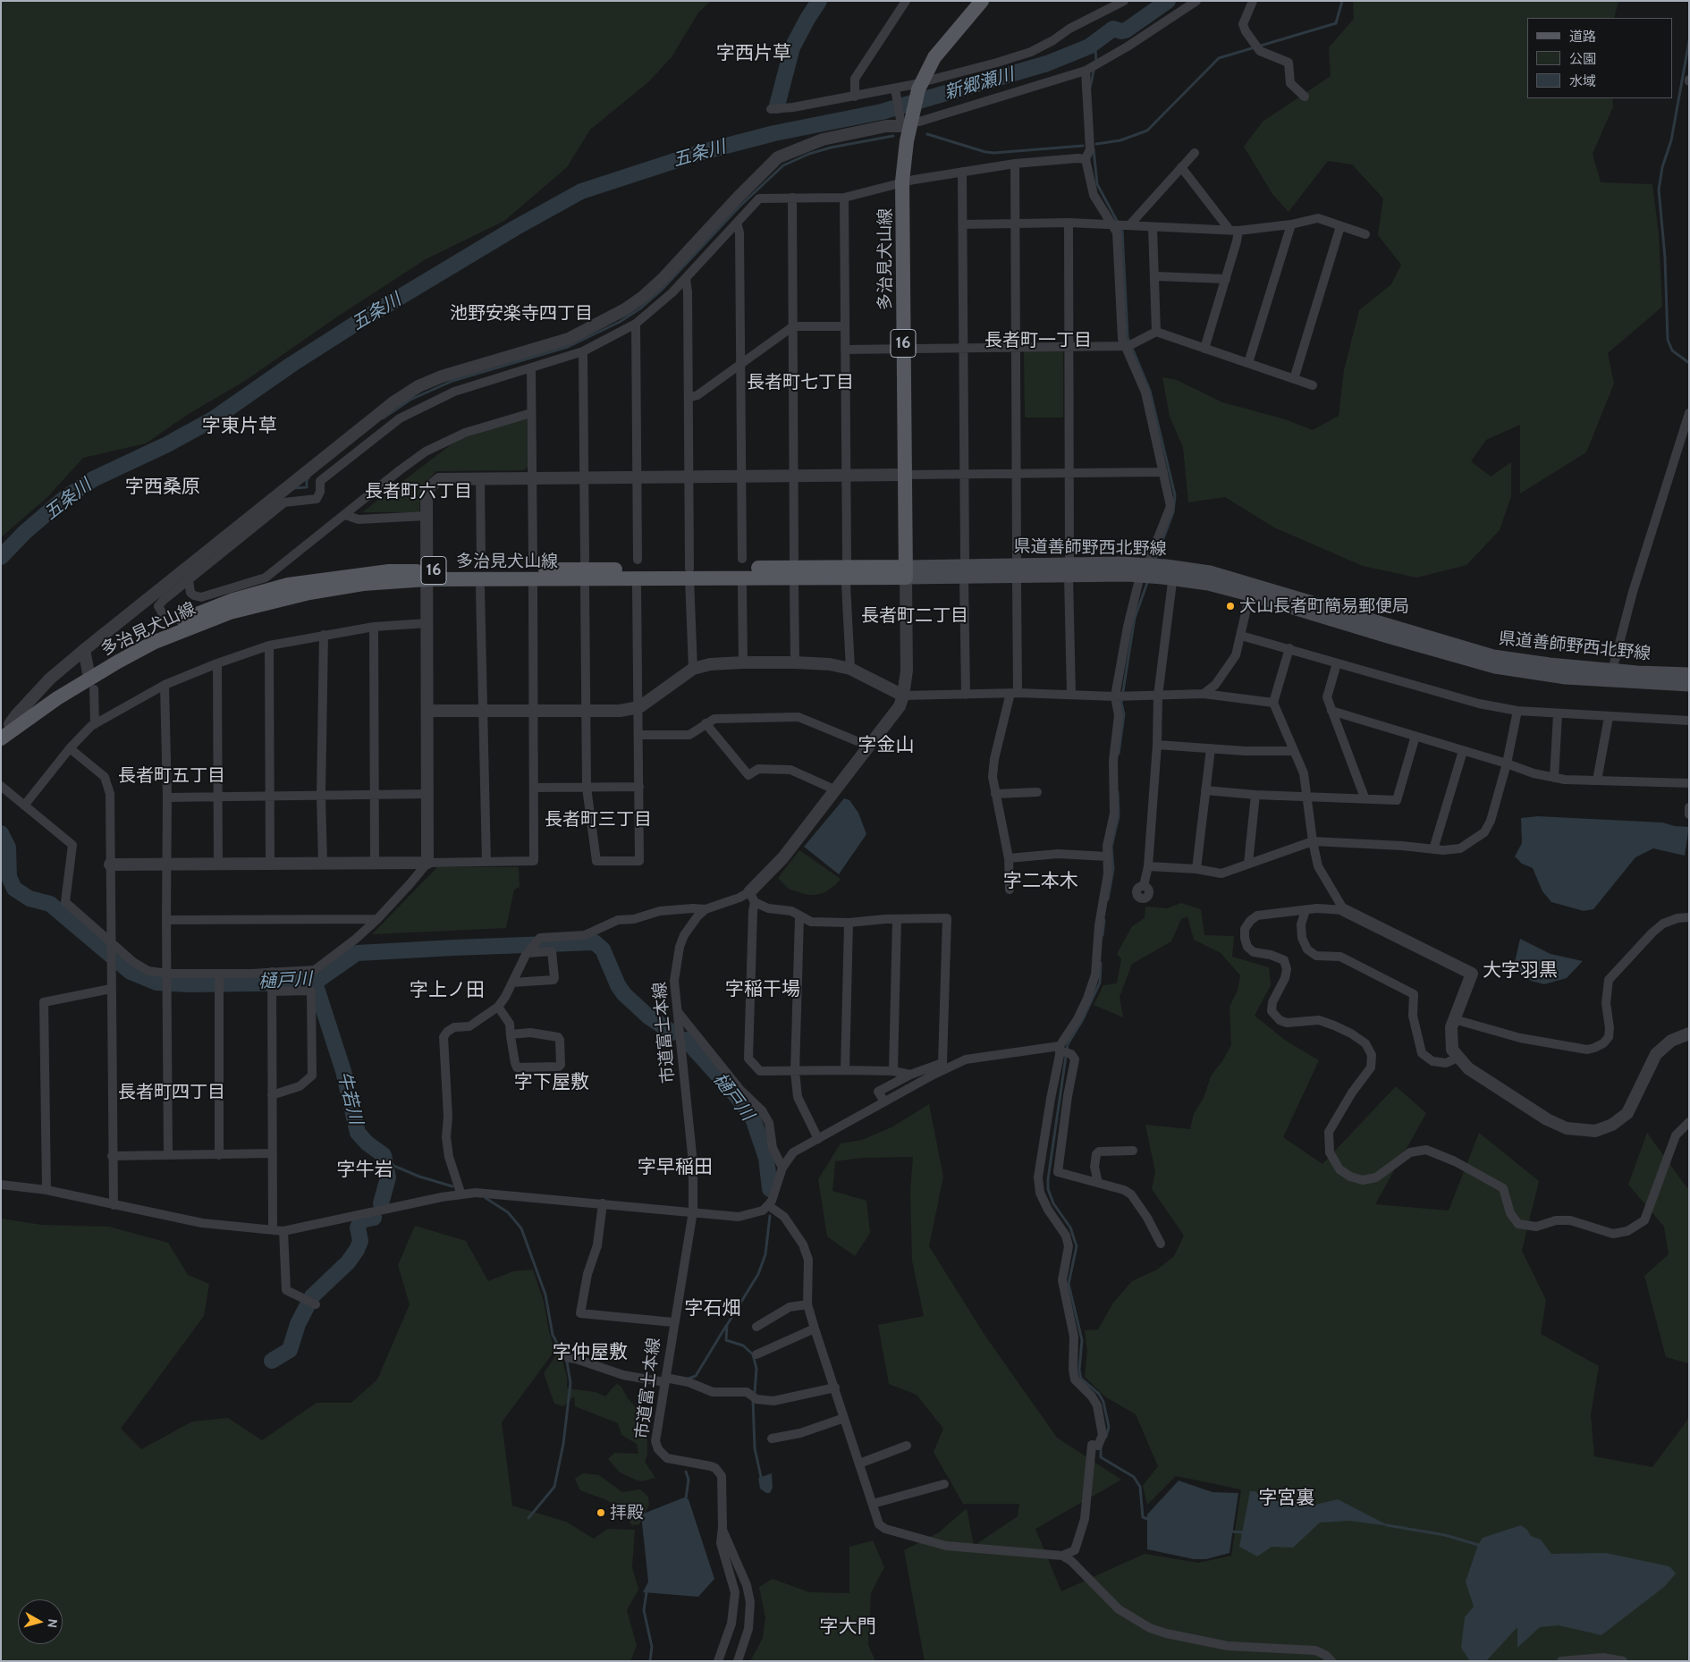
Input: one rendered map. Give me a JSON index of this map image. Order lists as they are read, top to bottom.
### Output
{
  "streets": {
    "main road": ["多治見犬山線", "16", "県道善師野西北野線"],
    "street": ["市道富士本線"]
  },
  "crossings": [
    ["多治見犬山線", "県道善師野西北野線"],
    ["多治見犬山線", "市道富士本線"],
    ["県道善師野西北野線", "市道富士本線"]
  ],
  "districts": [
    "字西片草",
    "池野安楽寺四丁目",
    "長者町一丁目",
    "長者町七丁目",
    "字東片草",
    "字西桑原",
    "長者町六丁目",
    "長者町二丁目",
    "字金山",
    "長者町五丁目",
    "長者町三丁目",
    "字二本木",
    "大字羽黒",
    "字稲干場",
    "字上ノ田",
    "字下屋敷",
    "長者町四丁目",
    "字早稲田",
    "字牛岩",
    "字石畑",
    "字仲屋敷",
    "字宮裏",
    "字大門"
  ],
  "water": [
    "新郷瀬川",
    "五条川",
    "樋戸川",
    "牛若川"
  ],
  "places": ["犬山長者町簡易郵便局", "拝殿"],
  "legend": ["道路", "公園", "水域"],
  "north": "right"
}
